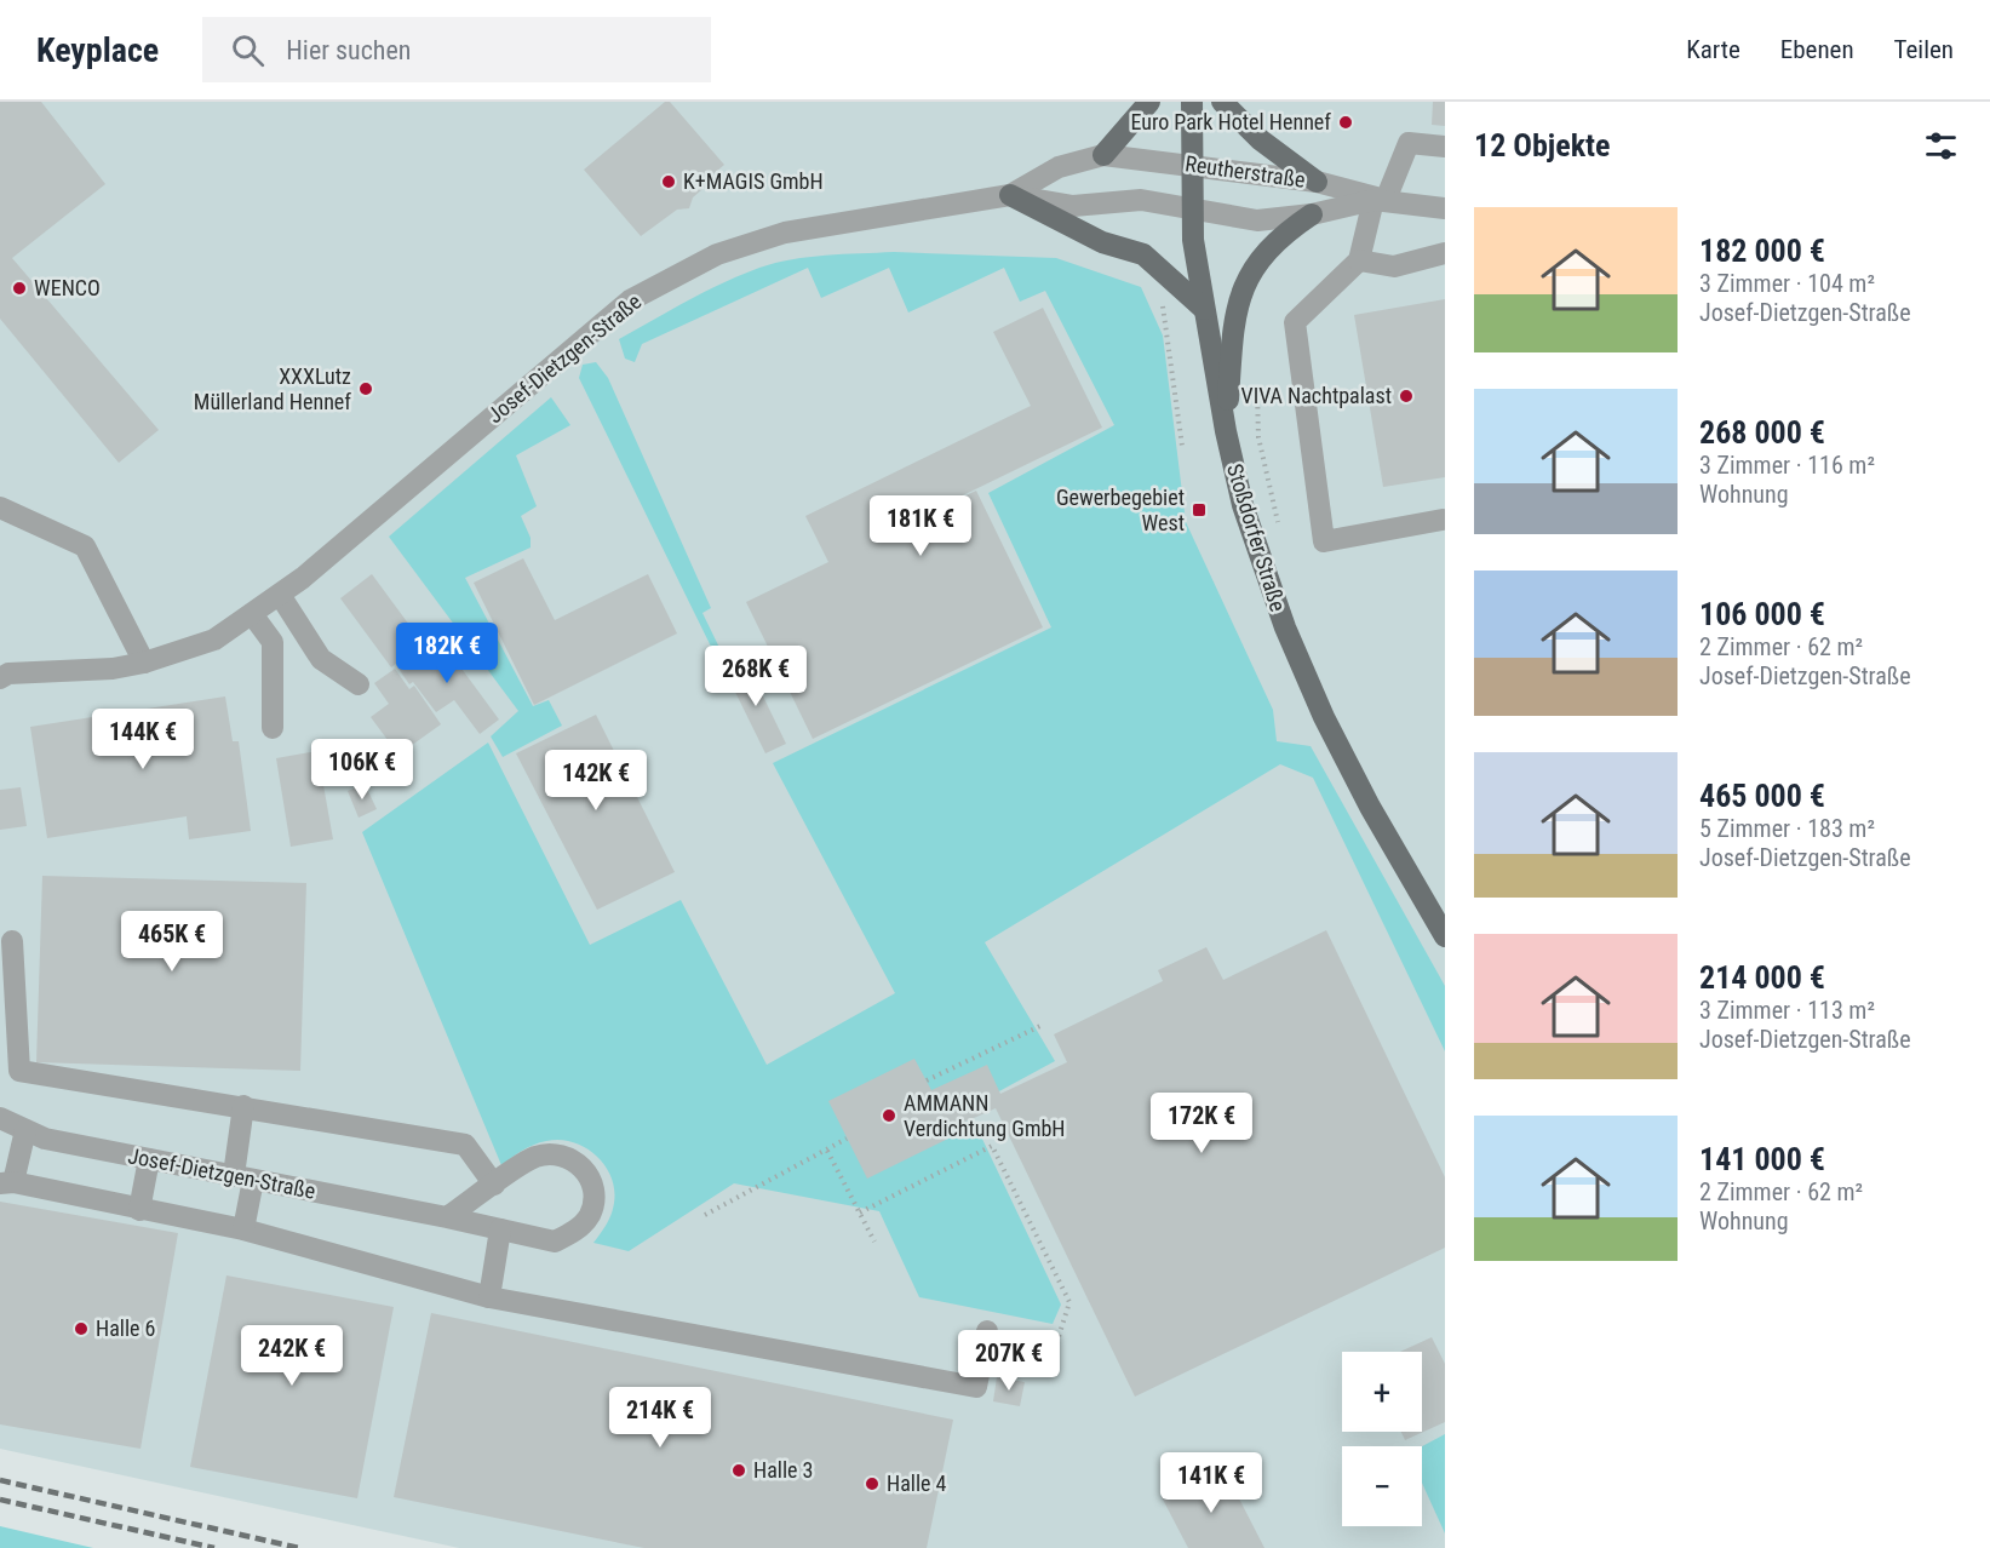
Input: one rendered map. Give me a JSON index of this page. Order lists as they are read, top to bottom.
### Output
{
  "streets": {
    "main road": ["Stoßdorfer Straße"],
    "street": ["Reutherstraße", "Josef-Dietzgen-Straße"]
  },
  "crossings": [
    ["Reutherstraße", "Josef-Dietzgen-Straße"],
    ["Reutherstraße", "Stoßdorfer Straße"],
    ["Josef-Dietzgen-Straße", "Stoßdorfer Straße"]
  ],
  "places": {
    "other": [
      "Euro Park Hotel Hennef",
      "K+MAGIS GmbH",
      "WENCO",
      "XXXLutz Müllerland Hennef",
      "VIVA Nachtpalast",
      "AMMANN Verdichtung GmbH",
      "Halle 6",
      "Halle 3",
      "Halle 4"
    ],
    "transit": ["Gewerbegebiet West"]
  },
  "page": {
    "header": "Keyplace",
    "search": "Hier suchen",
    "nav": ["Karte", "Ebenen", "Teilen"],
    "heading": "12 Objekte",
    "list": [
      {
        "name": "182 000 €",
        "note": "3 Zimmer · 104 m² · Josef-Dietzgen-Straße"
      },
      {
        "name": "268 000 €",
        "note": "3 Zimmer · 116 m² · Wohnung"
      },
      {
        "name": "106 000 €",
        "note": "2 Zimmer · 62 m² · Josef-Dietzgen-Straße"
      },
      {
        "name": "465 000 €",
        "note": "5 Zimmer · 183 m² · Josef-Dietzgen-Straße"
      },
      {
        "name": "214 000 €",
        "note": "3 Zimmer · 113 m² · Josef-Dietzgen-Straße"
      },
      {
        "name": "141 000 €",
        "note": "2 Zimmer · 62 m² · Wohnung"
      }
    ],
    "price": [
      "181K €",
      "182K €",
      "268K €",
      "144K €",
      "106K €",
      "142K €",
      "465K €",
      "172K €",
      "242K €",
      "207K €",
      "214K €",
      "141K €"
    ],
    "map_buttons": ["+", "−"]
  }
}
